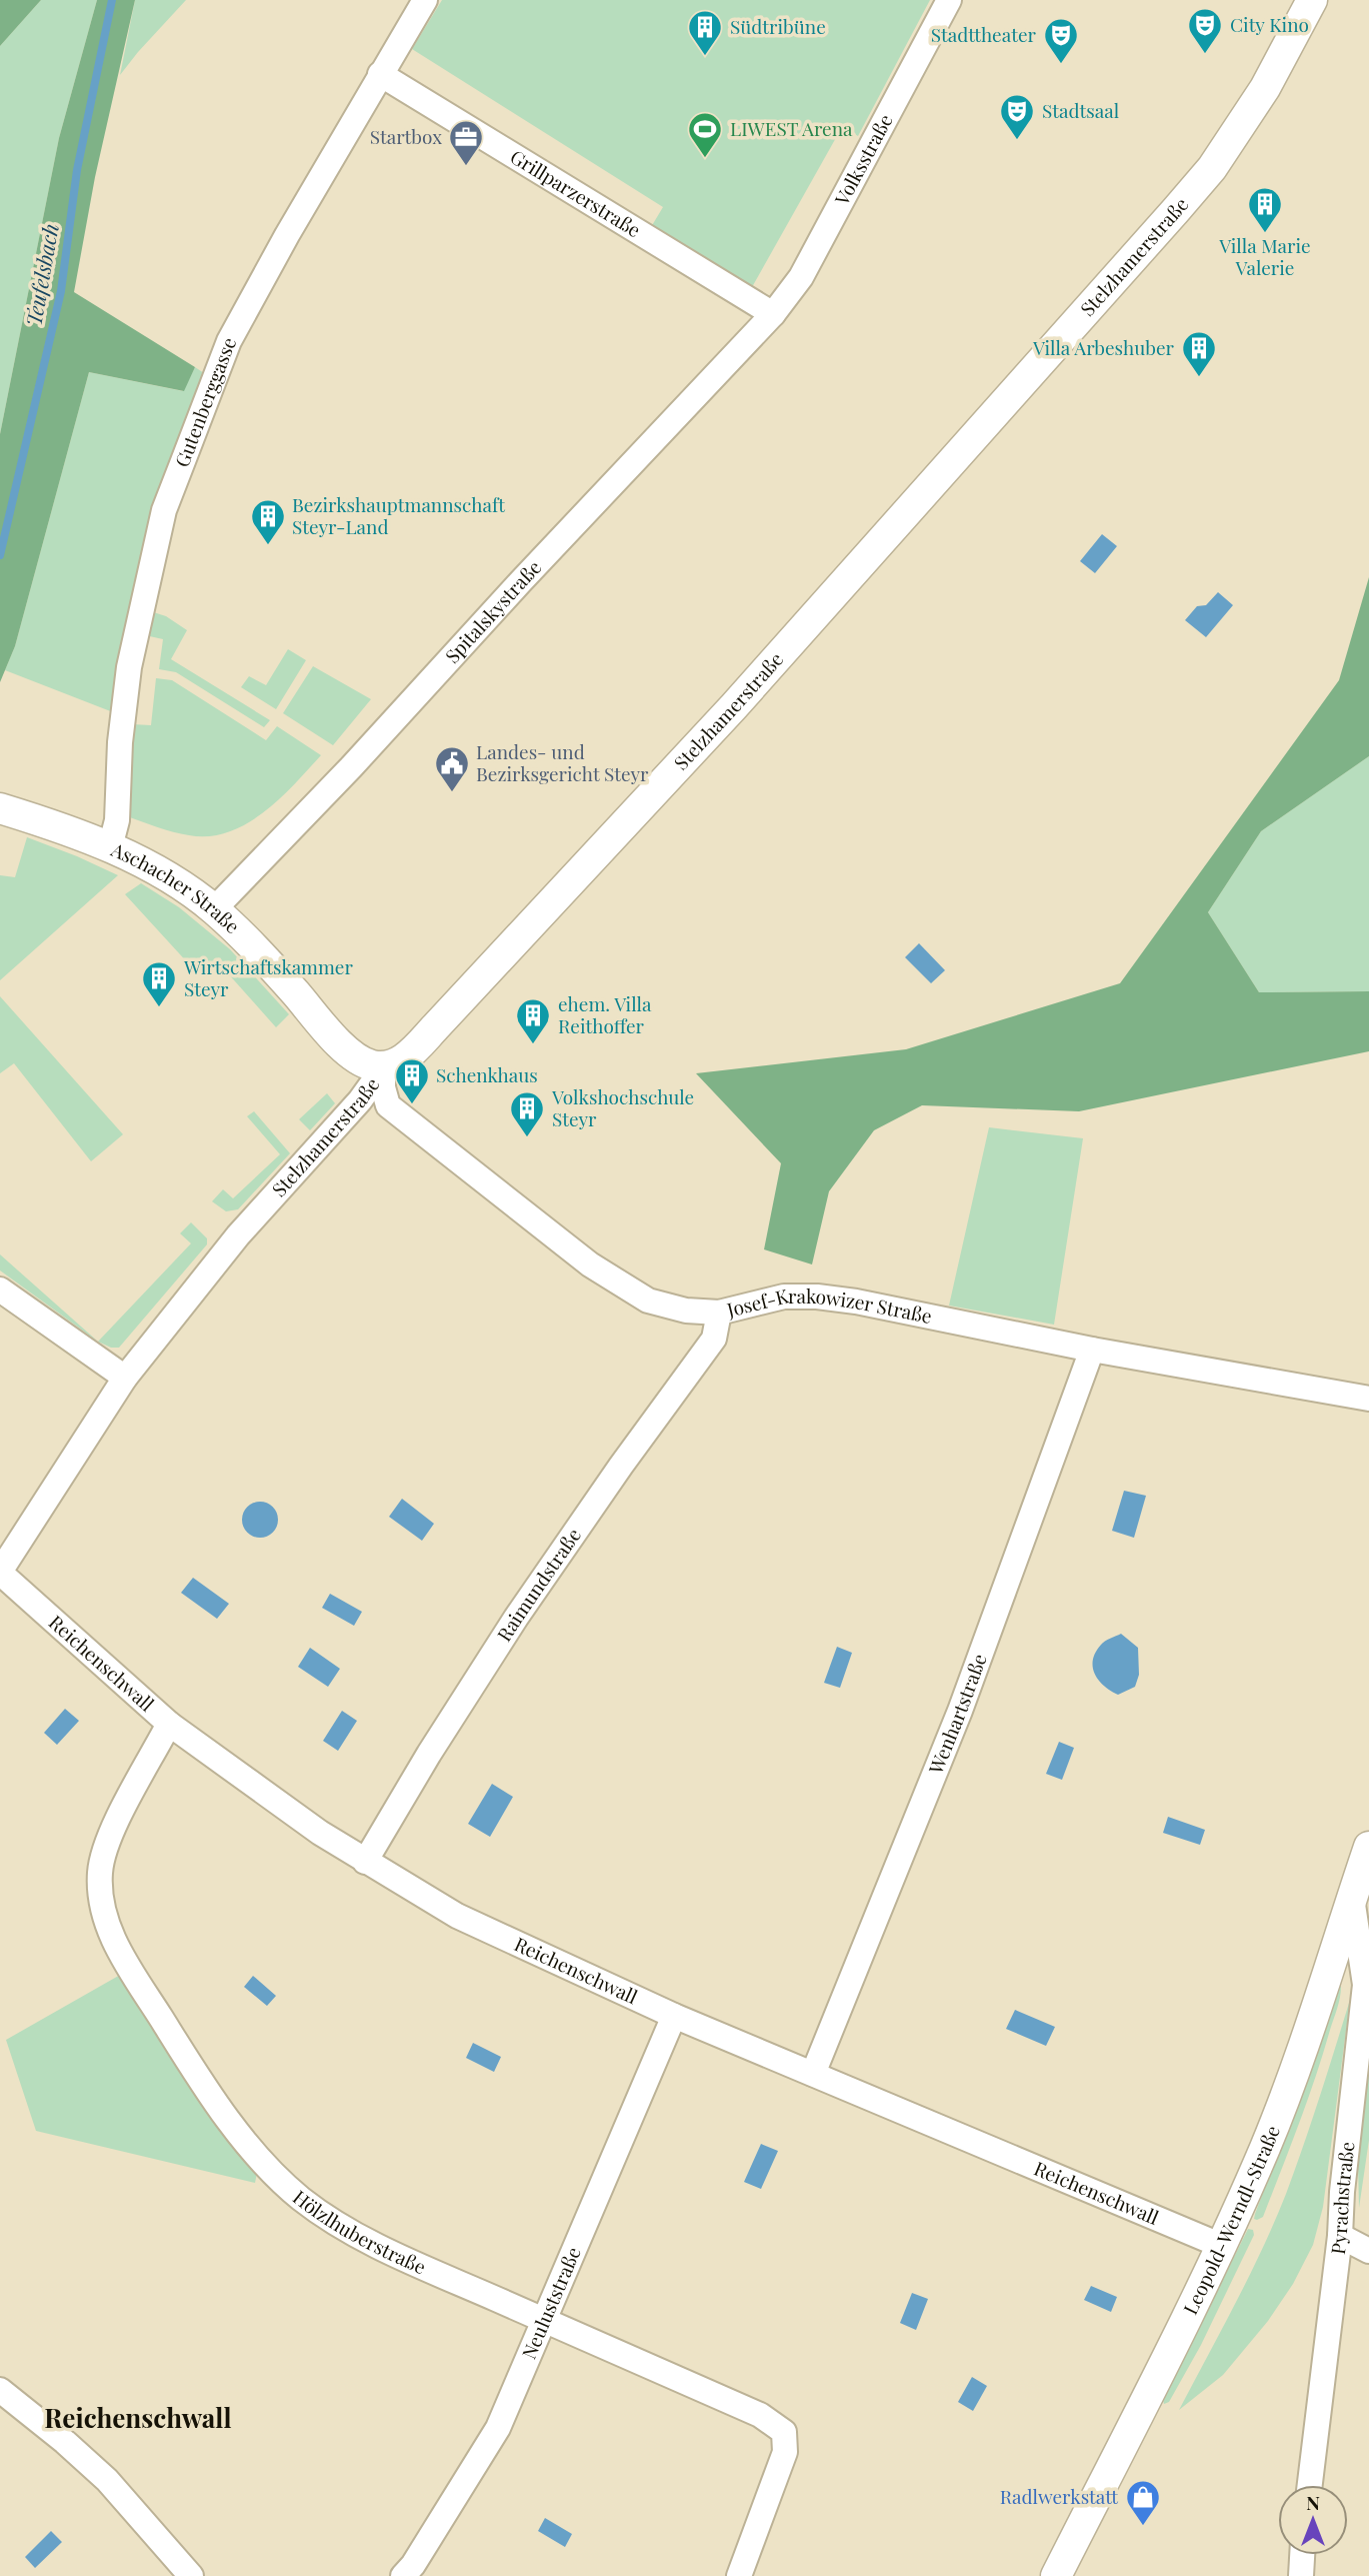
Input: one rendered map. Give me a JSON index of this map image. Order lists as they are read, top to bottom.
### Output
{
  "streets": {
    "street": [
      "Volksstraße",
      "Grillparzerstraße",
      "Stelzhamerstraße",
      "Gutenberggasse",
      "Spitalskystraße",
      "Aschacher Straße",
      "Josef-Krakowizer Straße",
      "Raimundstraße",
      "Reichenschwall",
      "Wenhartstraße",
      "Pyrachstraße",
      "Leopold-Werndl-Straße",
      "Hölzlhuberstraße",
      "Neuluststraße"
    ]
  },
  "crossings": [
    ["Volksstraße", "Grillparzerstraße"],
    ["Volksstraße", "Spitalskystraße"],
    ["Grillparzerstraße", "Gutenberggasse"],
    ["Grillparzerstraße", "Spitalskystraße"],
    ["Stelzhamerstraße", "Aschacher Straße"],
    ["Stelzhamerstraße", "Josef-Krakowizer Straße"],
    ["Stelzhamerstraße", "Reichenschwall"],
    ["Gutenberggasse", "Aschacher Straße"],
    ["Spitalskystraße", "Aschacher Straße"],
    ["Aschacher Straße", "Josef-Krakowizer Straße"],
    ["Josef-Krakowizer Straße", "Raimundstraße"],
    ["Josef-Krakowizer Straße", "Wenhartstraße"],
    ["Raimundstraße", "Reichenschwall"],
    ["Reichenschwall", "Wenhartstraße"],
    ["Reichenschwall", "Leopold-Werndl-Straße"],
    ["Reichenschwall", "Hölzlhuberstraße"],
    ["Reichenschwall", "Neuluststraße"],
    ["Pyrachstraße", "Leopold-Werndl-Straße"],
    ["Hölzlhuberstraße", "Neuluststraße"]
  ],
  "districts": ["Reichenschwall"],
  "water": ["Teufelsbach"],
  "places": {
    "theatre": ["City Kino", "Stadttheater", "Stadtsaal"],
    "building": [
      "Südtribüne",
      "Villa Marie Valerie",
      "Villa Arbeshuber",
      "Bezirkshauptmannschaft Steyr-Land",
      "Wirtschaftskammer Steyr",
      "ehem. Villa Reithoffer",
      "Schenkhaus",
      "Volkshochschule Steyr"
    ],
    "sports": ["LIWEST Arena"],
    "office": ["Startbox"],
    "public building": ["Landes- und Bezirksgericht Steyr"],
    "shop": ["Radlwerkstatt"]
  },
  "north": "top"
}
